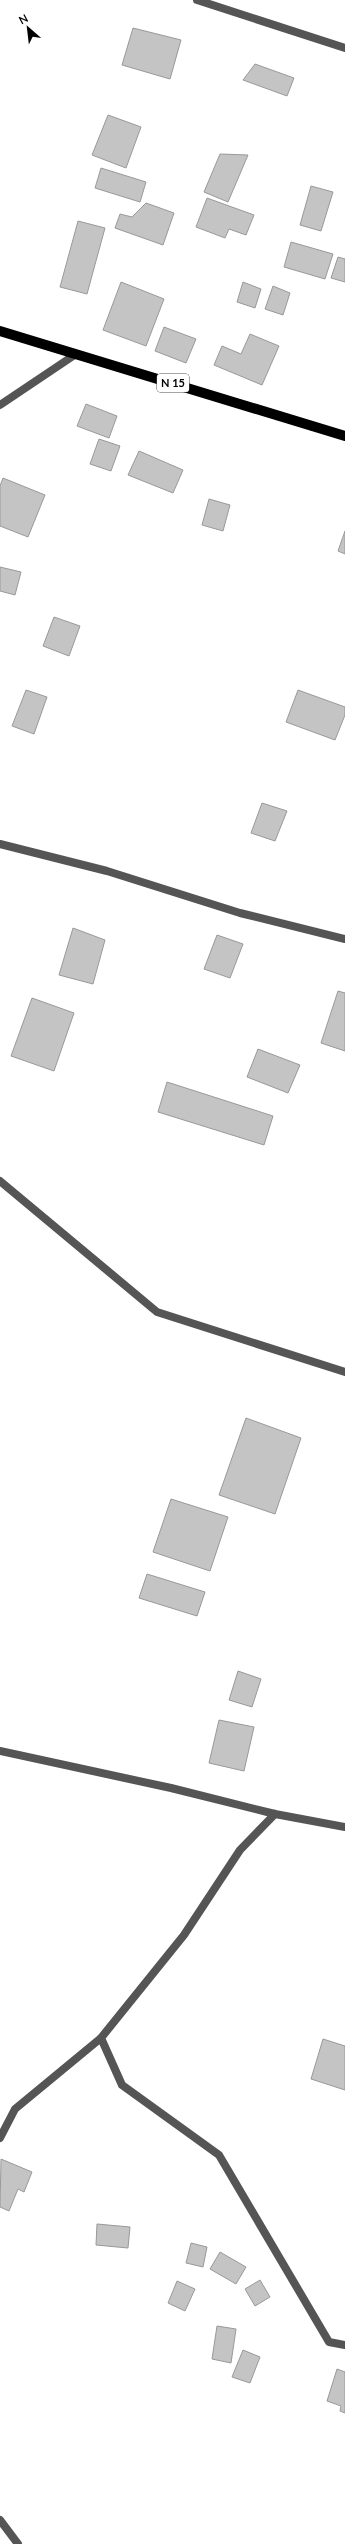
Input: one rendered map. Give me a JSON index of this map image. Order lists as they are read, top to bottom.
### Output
{
  "streets": {
    "main road": ["N 15"]
  },
  "north": "top left"
}
